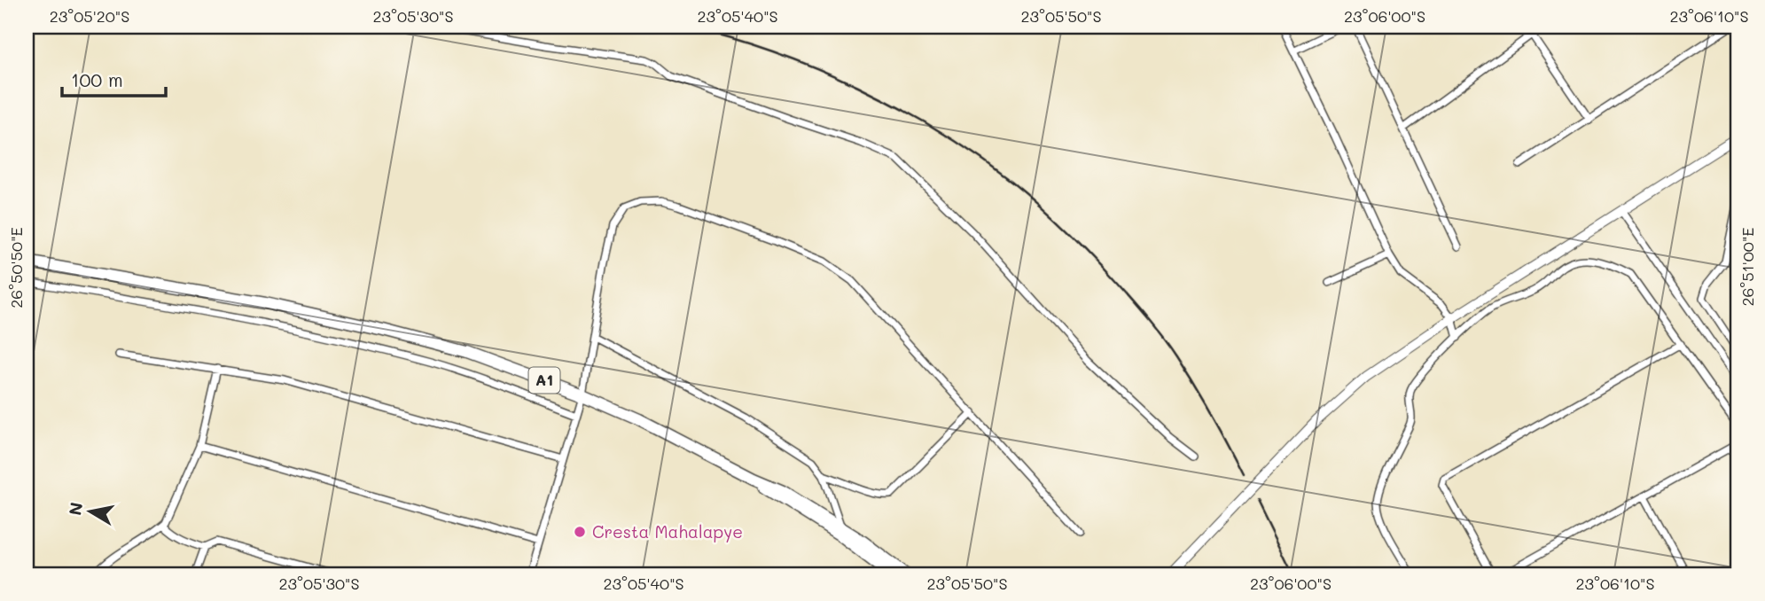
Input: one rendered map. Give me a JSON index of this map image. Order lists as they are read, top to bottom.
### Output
{
  "streets": {
    "highway": ["A1"]
  },
  "places": ["Cresta Mahalapye"],
  "scale_bar": "100 m",
  "north": "left",
  "coordinates": [
    "23°05'20\"S",
    "23°05'30\"S",
    "23°05'40\"S",
    "23°05'50\"S",
    "23°06'00\"S",
    "23°06'10\"S",
    "26°51'00\"E",
    "26°50'50\"E"
  ]
}
